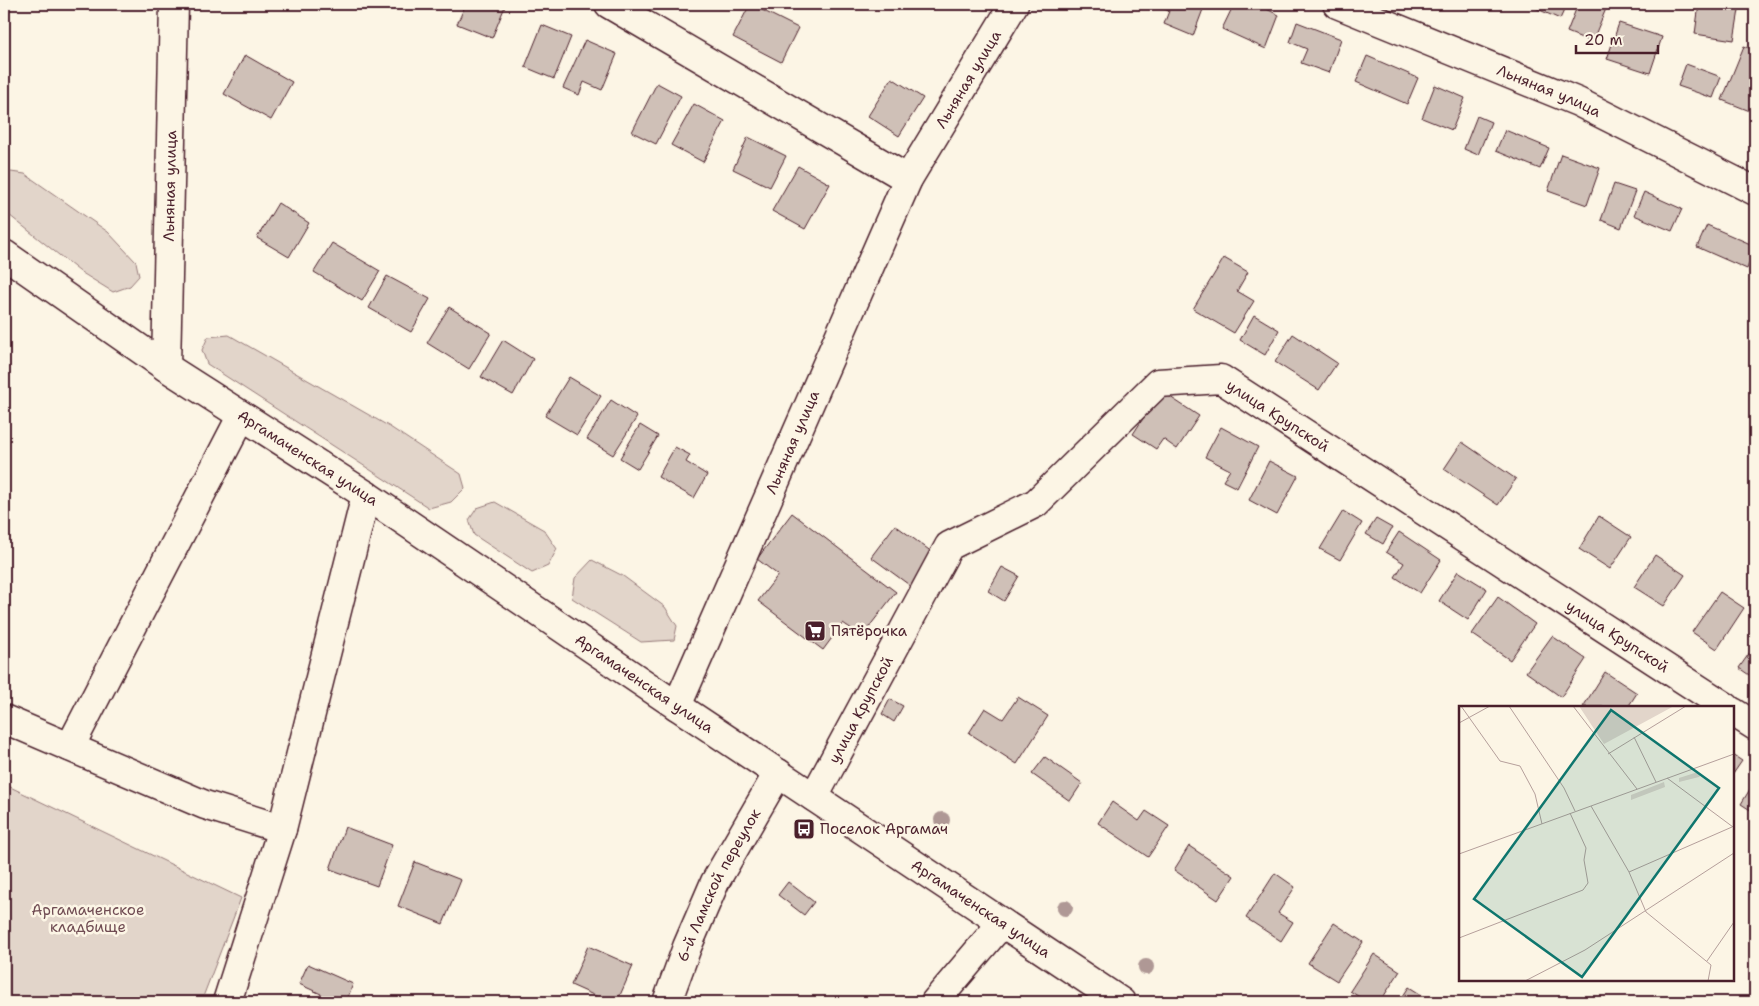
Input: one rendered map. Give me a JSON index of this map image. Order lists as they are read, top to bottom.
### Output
{
  "streets": {
    "street": [
      "Льняная улица",
      "улица Крупской",
      "Аргамаченская улица",
      "6-й Ламской переулок"
    ]
  },
  "crossings": [
    ["Льняная улица", "Аргамаченская улица"],
    ["улица Крупской", "Аргамаченская улица"],
    ["Аргамаченская улица", "6-й Ламской переулок"]
  ],
  "parks": ["Аргамаченское кладбище"],
  "places": {
    "supermarket": ["Пятёрочка"],
    "bus stop": ["Поселок Аргамач"]
  },
  "scale_bar": "20 m"
}
